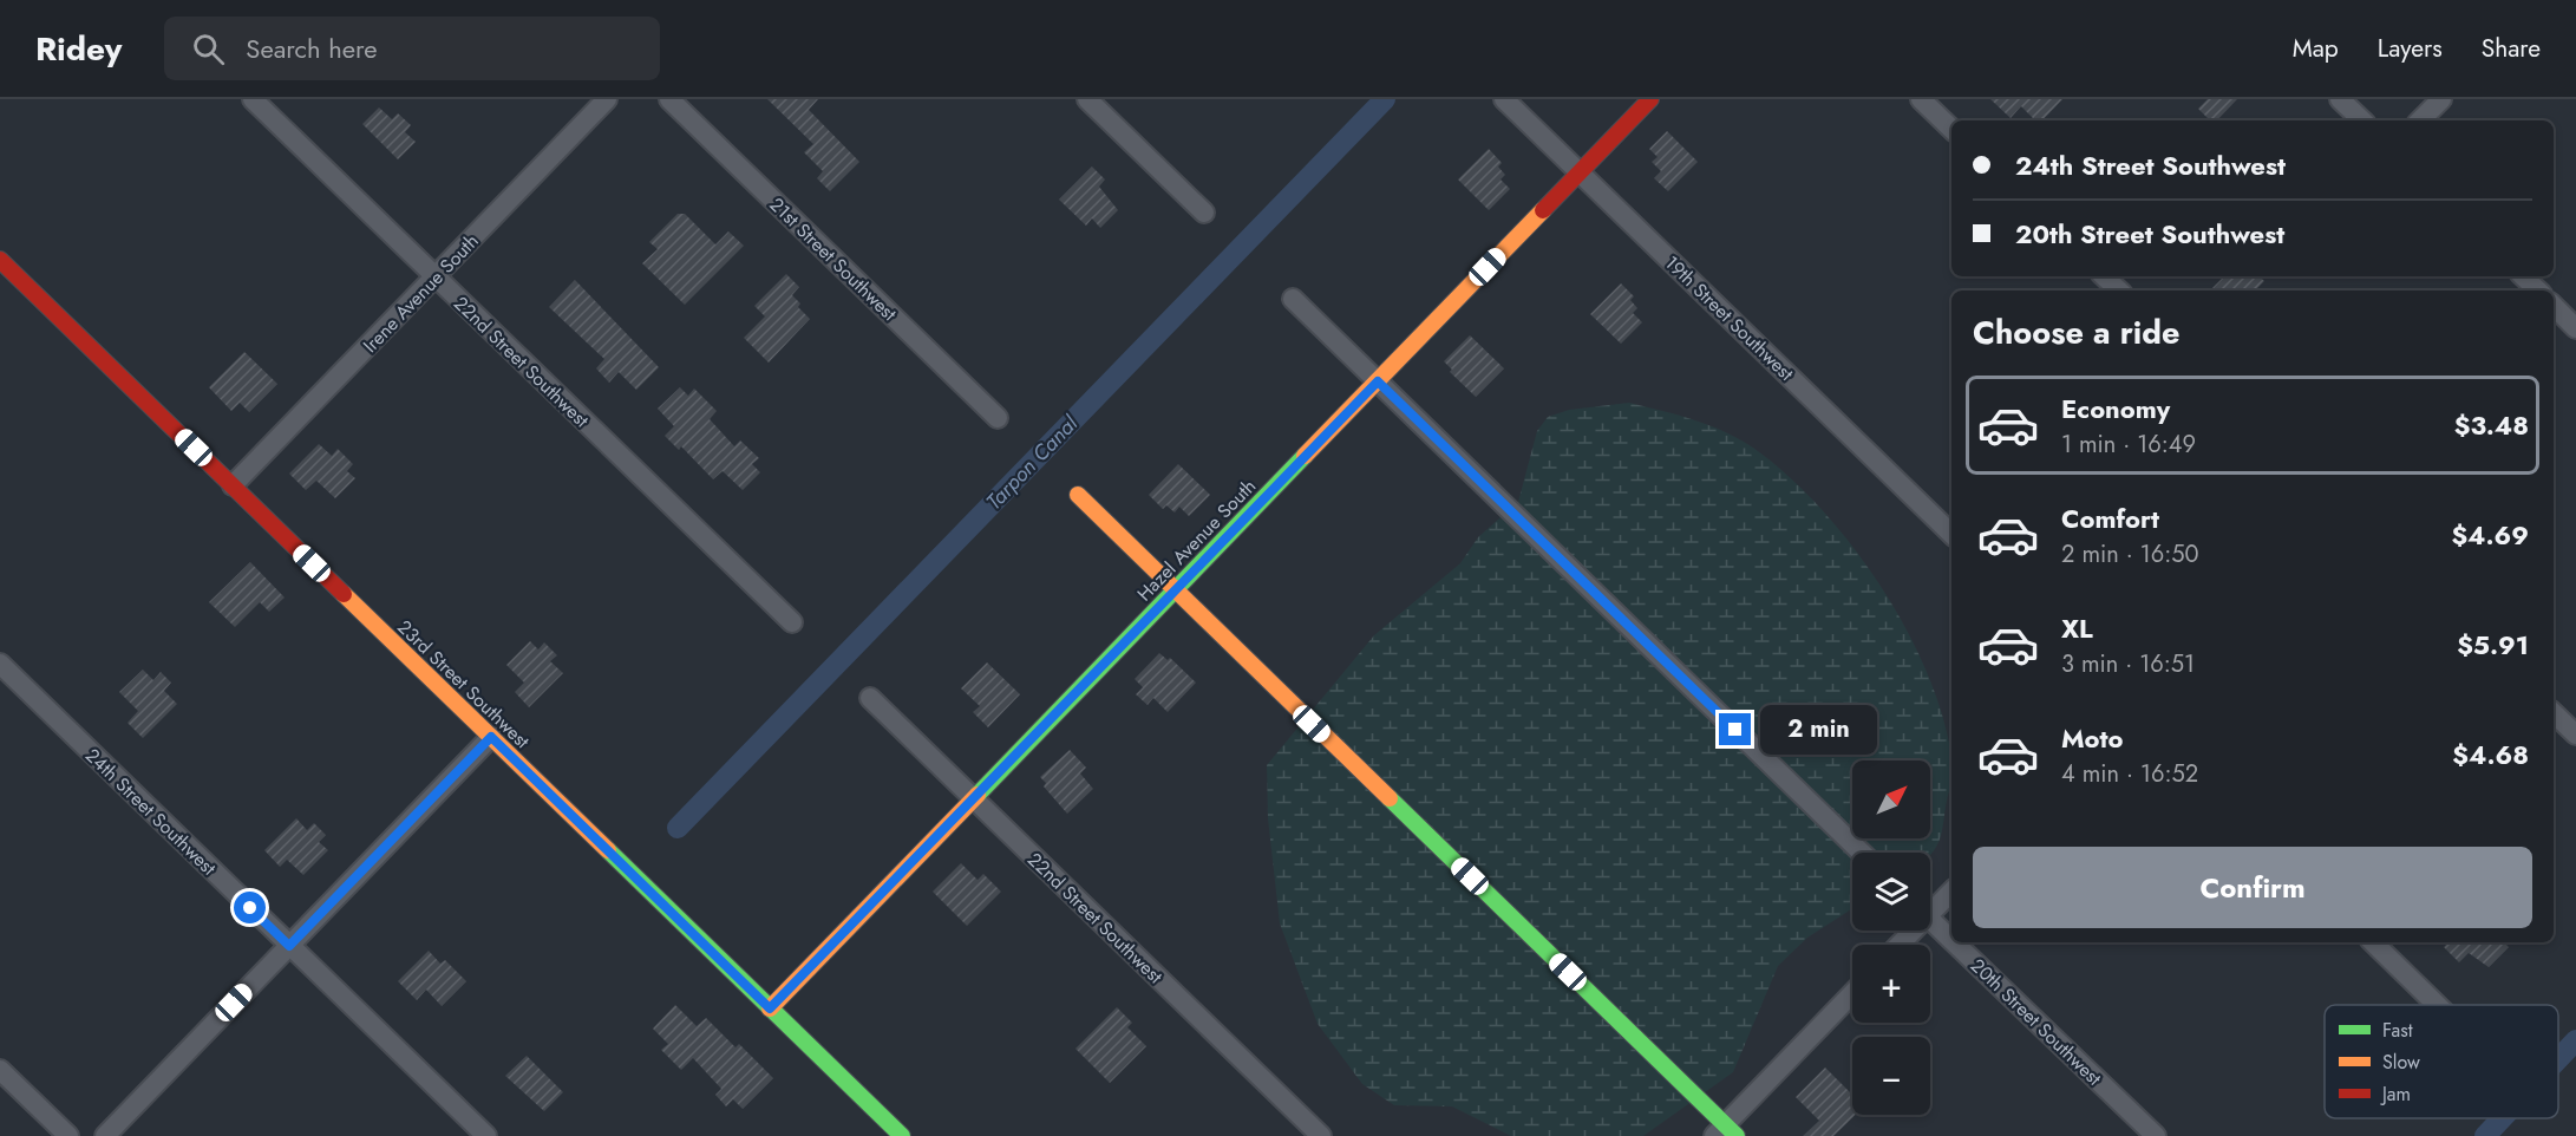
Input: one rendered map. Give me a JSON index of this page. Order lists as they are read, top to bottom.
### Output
{
  "streets": {
    "street": [
      "21st Street Southwest",
      "Irene Avenue South",
      "19th Street Southwest",
      "22nd Street Southwest",
      "Hazel Avenue South",
      "23rd Street Southwest",
      "24th Street Southwest",
      "20th Street Southwest"
    ]
  },
  "crossings": [
    ["Irene Avenue South", "22nd Street Southwest"],
    ["Irene Avenue South", "23rd Street Southwest"],
    ["19th Street Southwest", "Hazel Avenue South"],
    ["22nd Street Southwest", "Hazel Avenue South"],
    ["Hazel Avenue South", "23rd Street Southwest"]
  ],
  "water": ["Tarpon Canal"],
  "legend": ["Fast", "Slow", "Jam"],
  "north": "top right",
  "page": {
    "header": "Ridey",
    "search": "Search here",
    "nav": ["Map", "Layers", "Share"],
    "banner": ["24th Street Southwest", "20th Street Southwest"],
    "heading": "Choose a ride",
    "list": [
      {
        "name": "Economy",
        "note": "1 min · 16:49",
        "value": "$3.48"
      },
      {
        "name": "Comfort",
        "note": "2 min · 16:50",
        "value": "$4.69"
      },
      {
        "name": "XL",
        "note": "3 min · 16:51",
        "value": "$5.91"
      },
      {
        "name": "Moto",
        "note": "4 min · 16:52",
        "value": "$4.68"
      }
    ],
    "bubble": "2 min",
    "map_buttons": ["+", "−"],
    "buttons": "Confirm"
  }
}
